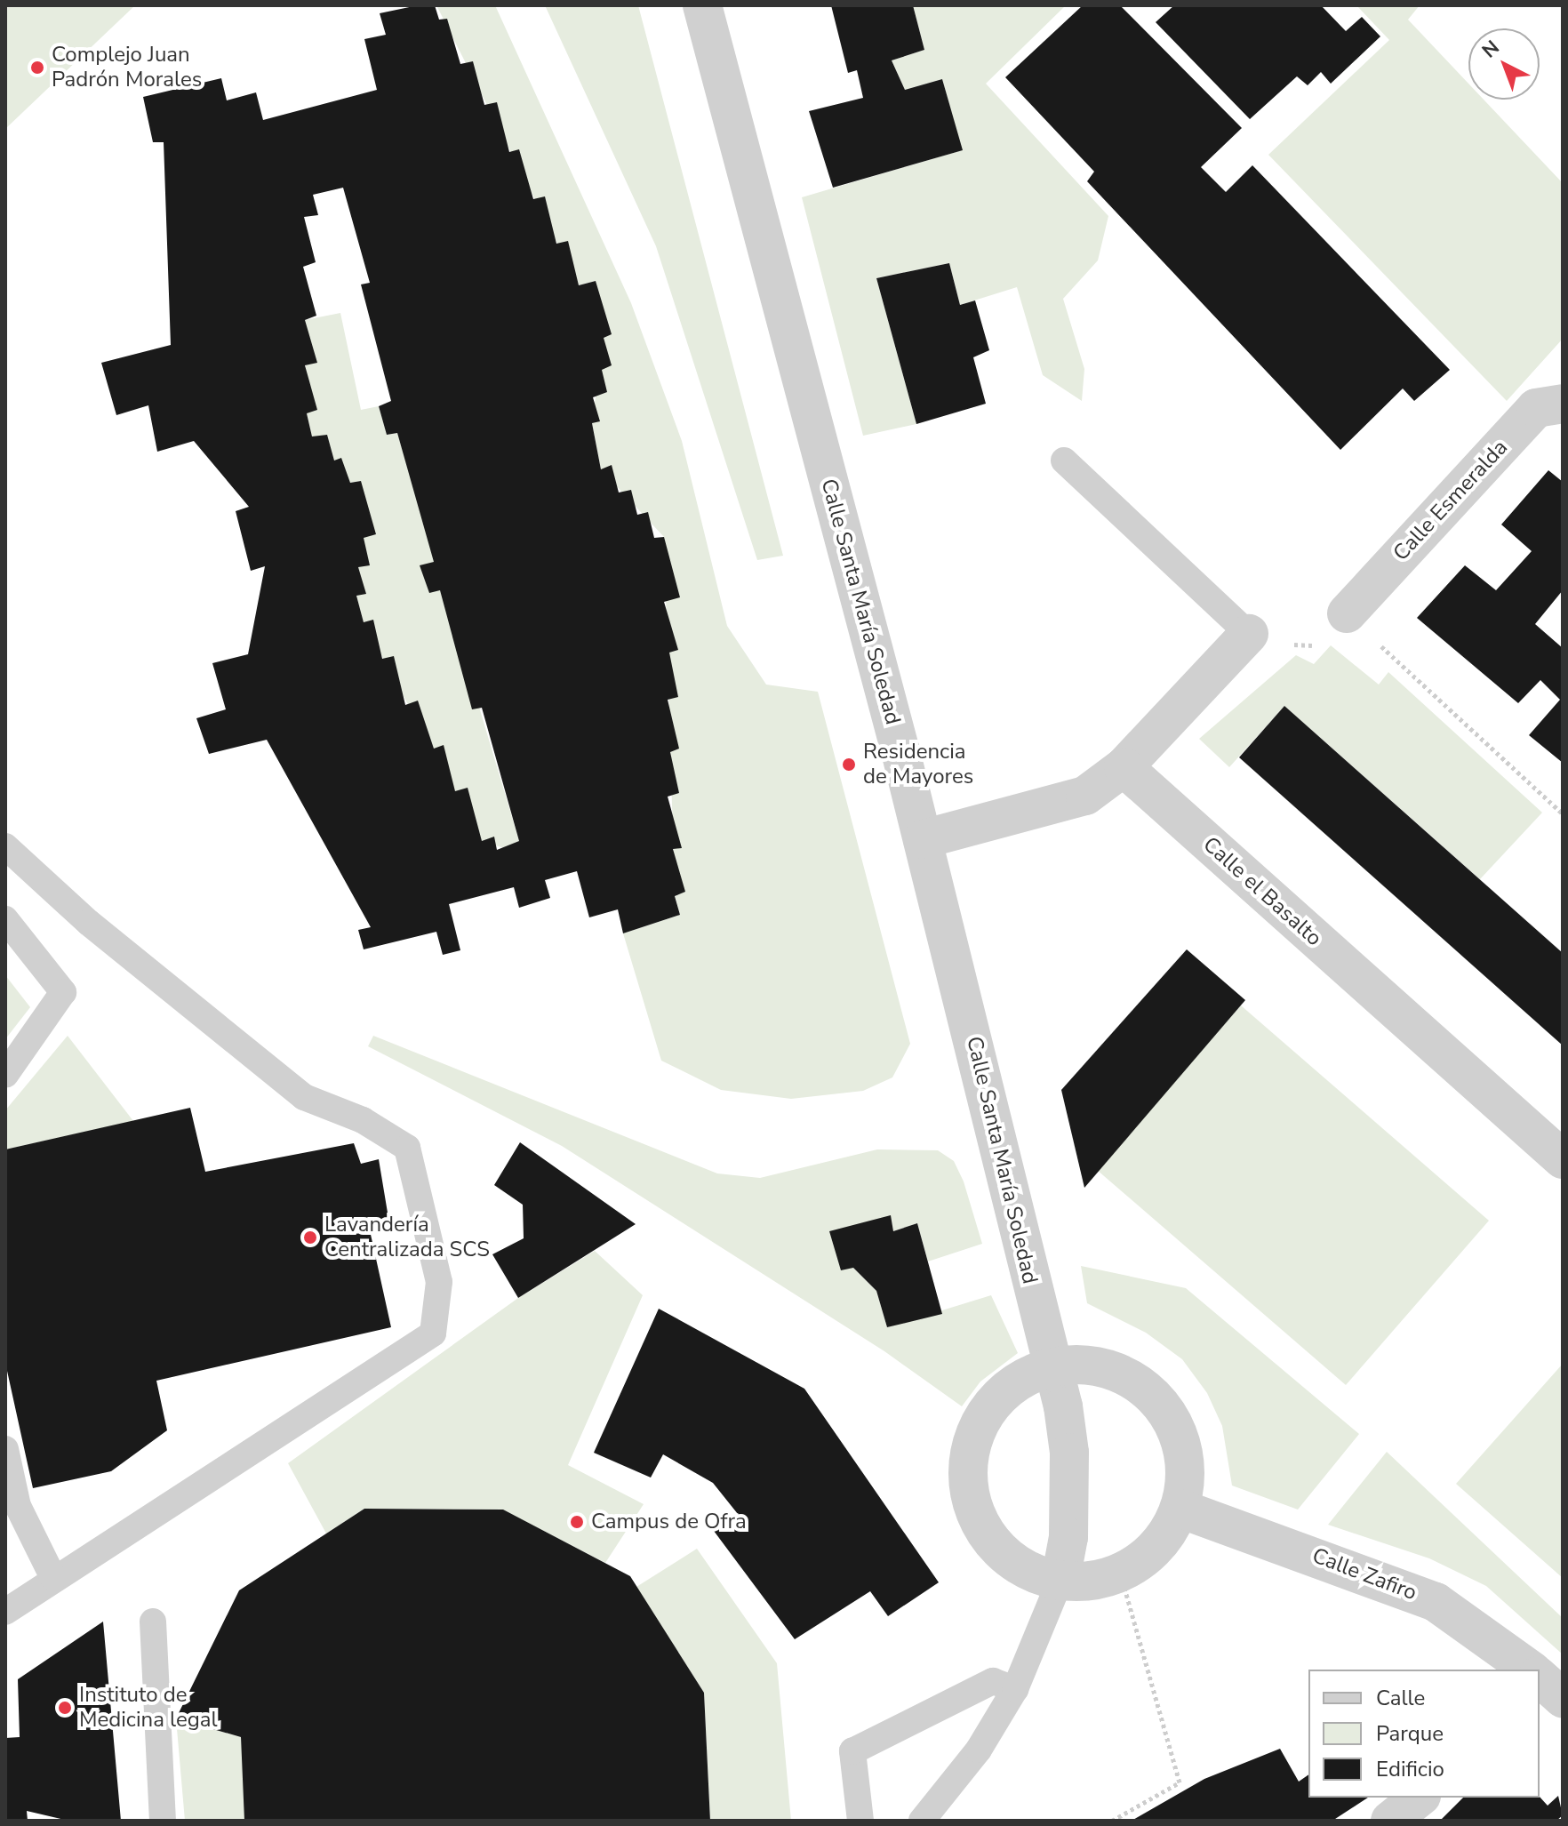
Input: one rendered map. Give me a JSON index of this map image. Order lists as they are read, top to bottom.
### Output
{
  "streets": {
    "street": [
      "Calle Esmeralda",
      "Calle Santa María Soledad",
      "Calle el Basalto",
      "Calle Zafiro"
    ]
  },
  "places": [
    "Complejo Juan Padrón Morales",
    "Residencia de Mayores",
    "Lavandería Centralizada SCS",
    "Campus de Ofra",
    "Instituto de Medicina legal"
  ],
  "legend": ["Calle", "Parque", "Edificio"],
  "north": "top left"
}
